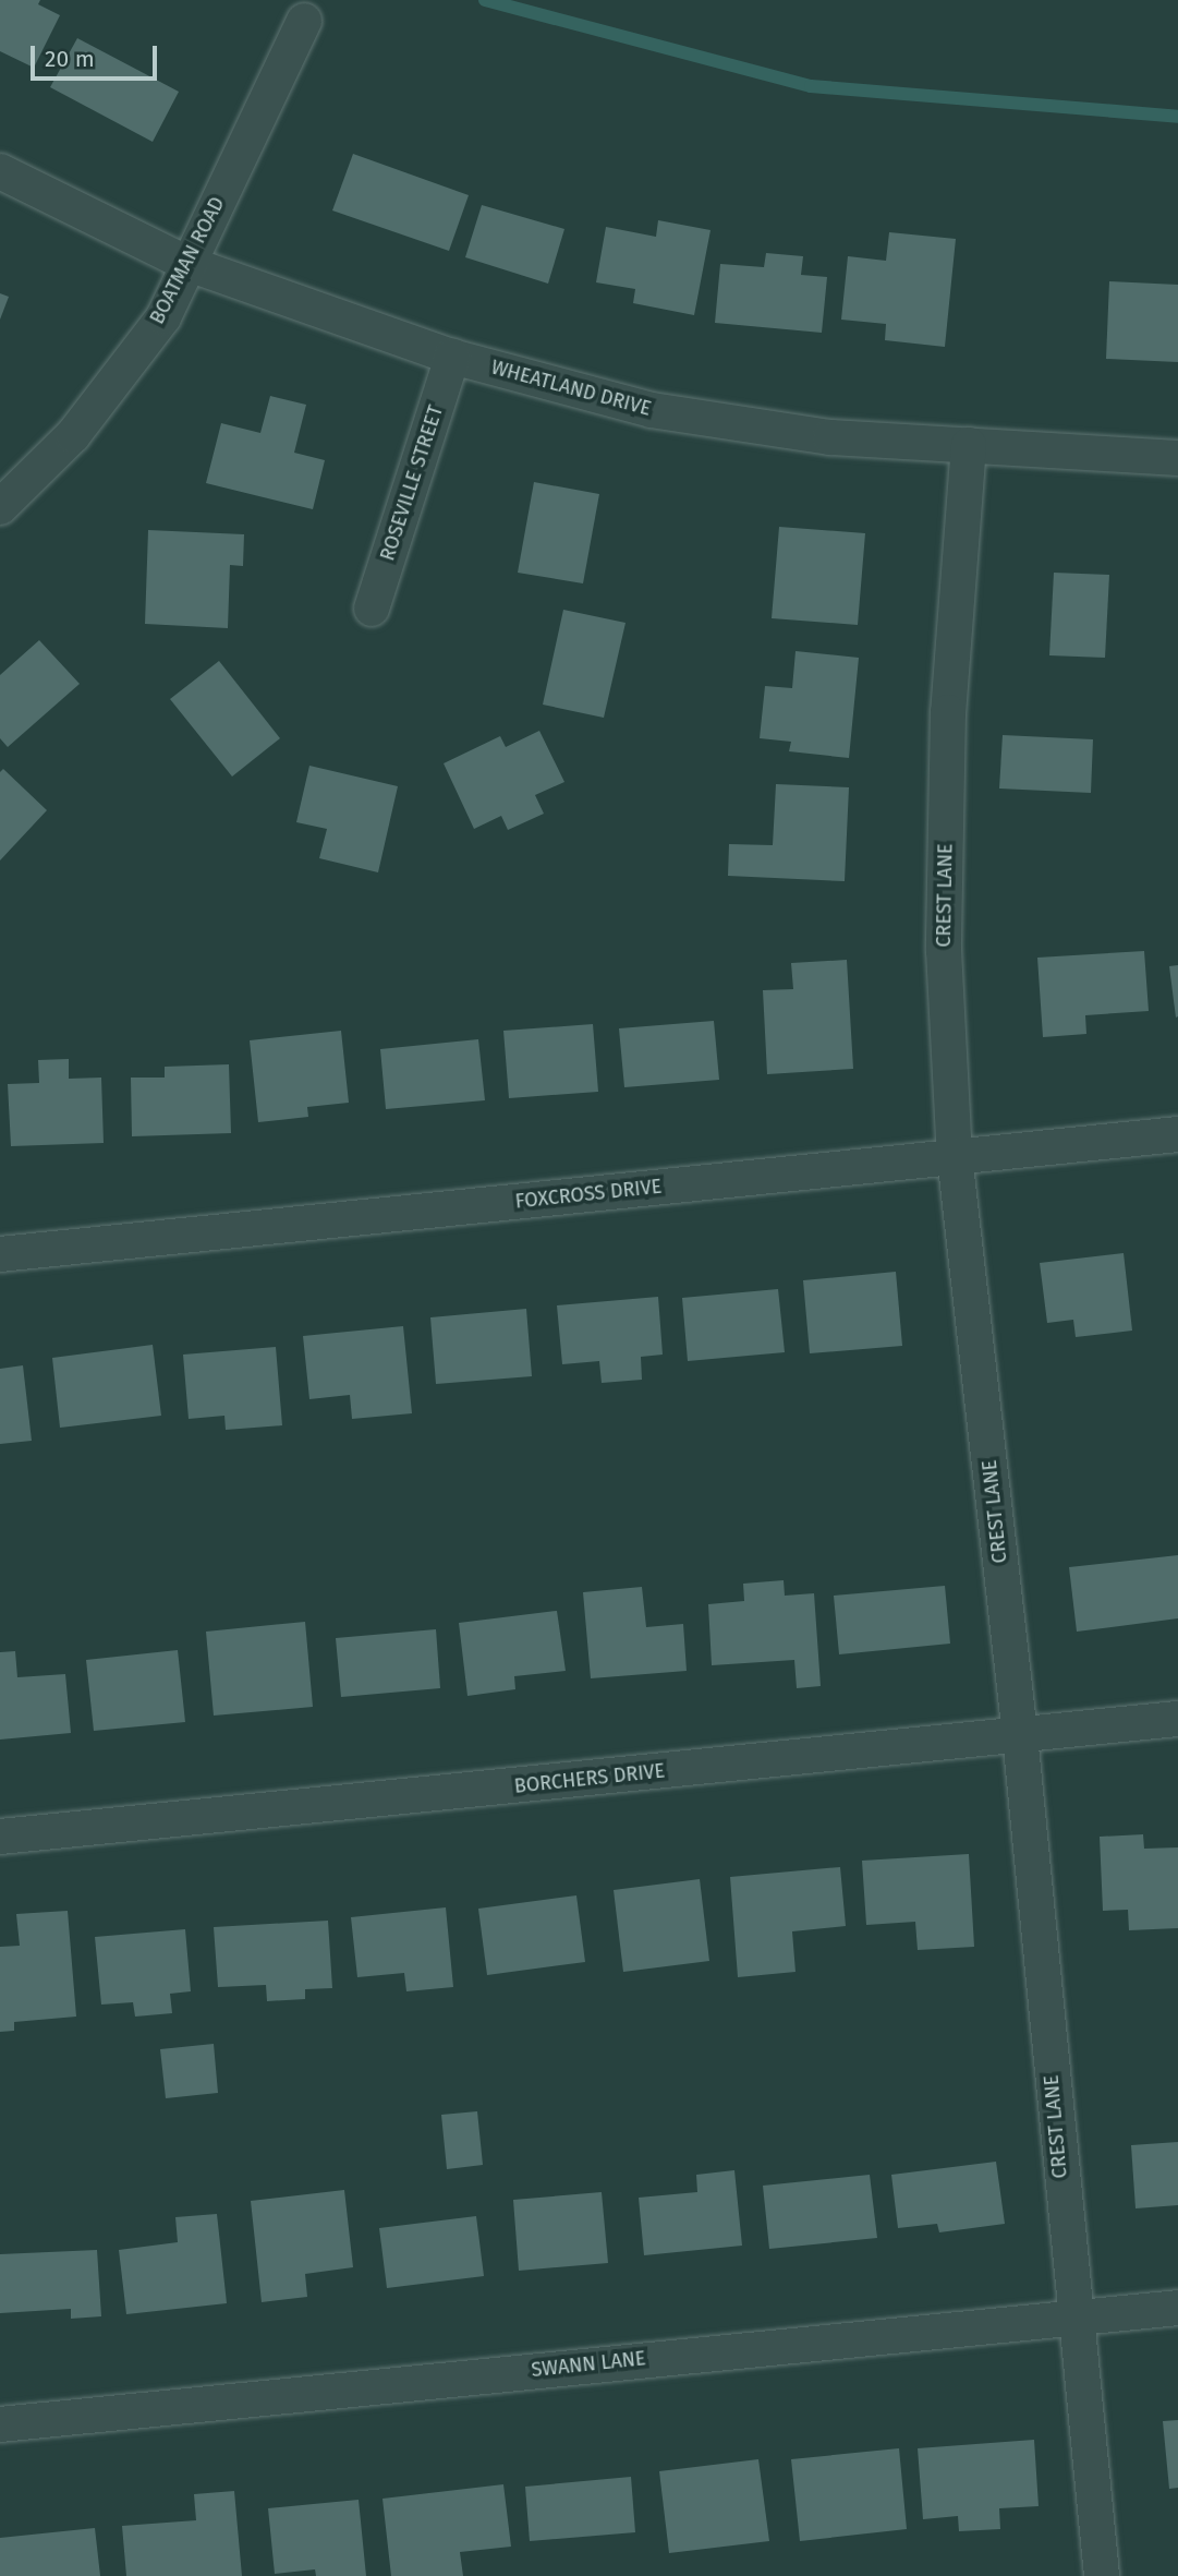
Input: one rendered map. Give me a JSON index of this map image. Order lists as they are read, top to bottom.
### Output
{
  "streets": {
    "street": [
      "BOATMAN ROAD",
      "WHEATLAND DRIVE",
      "ROSEVILLE STREET",
      "CREST LANE",
      "FOXCROSS DRIVE",
      "BORCHERS DRIVE",
      "SWANN LANE"
    ]
  },
  "crossings": [
    ["BOATMAN ROAD", "WHEATLAND DRIVE"],
    ["WHEATLAND DRIVE", "ROSEVILLE STREET"],
    ["WHEATLAND DRIVE", "CREST LANE"],
    ["CREST LANE", "FOXCROSS DRIVE"],
    ["CREST LANE", "BORCHERS DRIVE"],
    ["CREST LANE", "SWANN LANE"]
  ],
  "scale_bar": "20 m"
}
